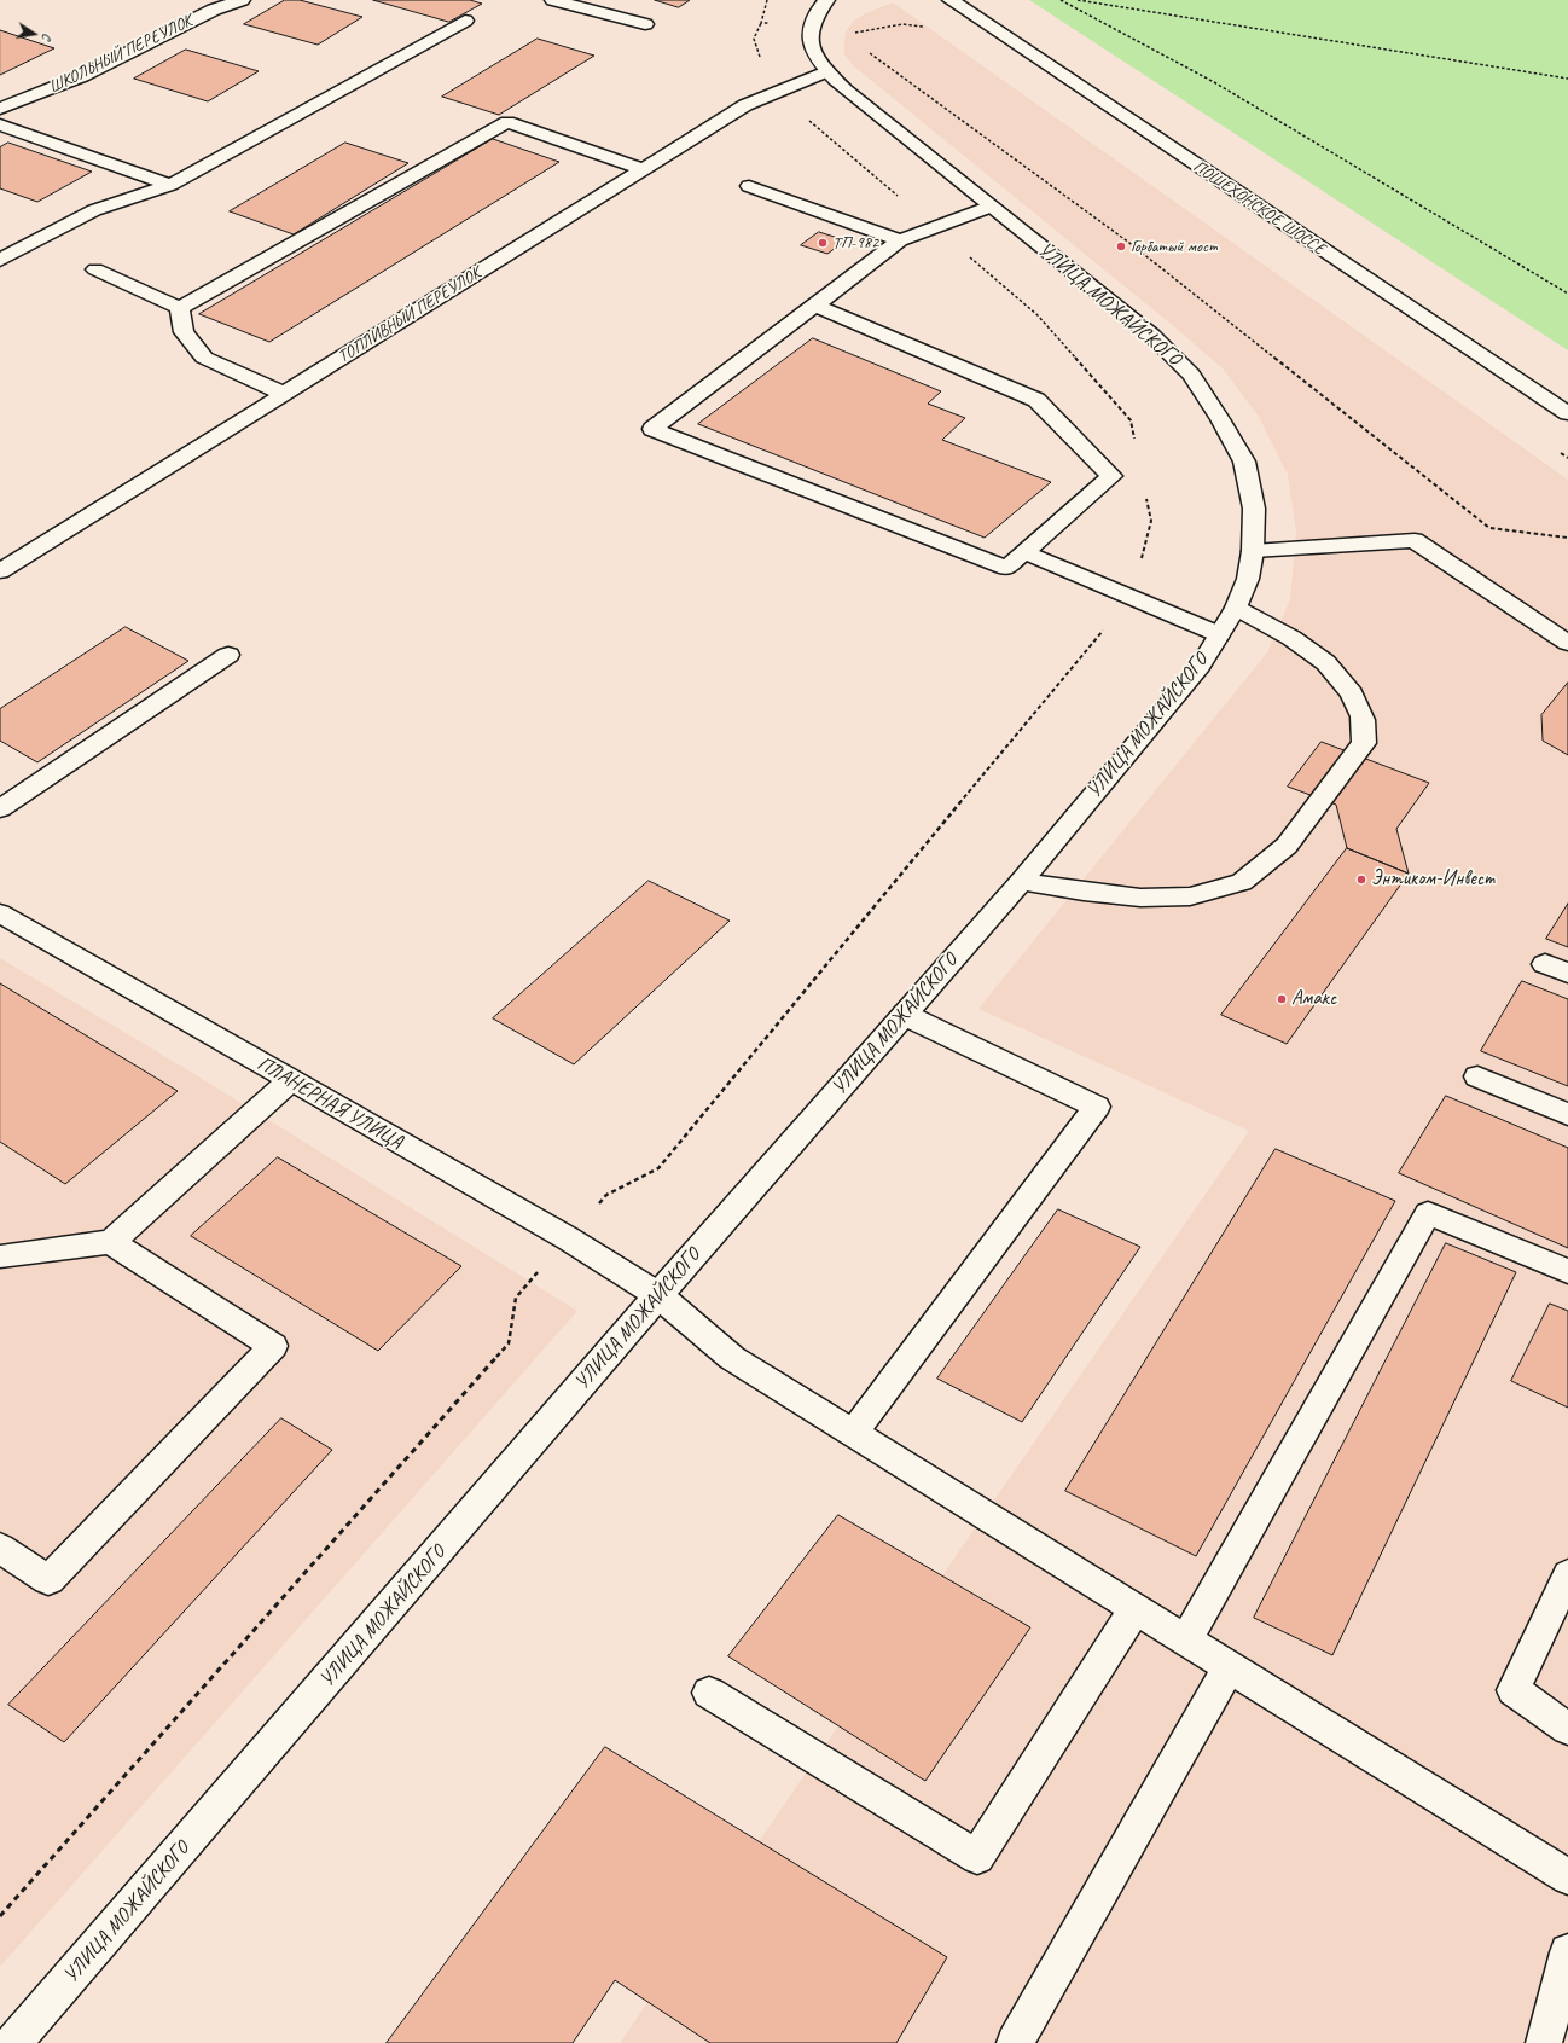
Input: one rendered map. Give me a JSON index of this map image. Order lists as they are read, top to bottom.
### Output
{
  "streets": {
    "main road": [
      "ШКОЛЬНЫЙ ПЕРЕУЛОК",
      "ПОШЕХОНСКОЕ ШОССЕ",
      "УЛИЦА МОЖАЙСКОГО",
      "ТОПЛИВНЫЙ ПЕРЕУЛОК",
      "ПЛАНЕРНАЯ УЛИЦА"
    ]
  },
  "crossings": [
    ["УЛИЦА МОЖАЙСКОГО", "ТОПЛИВНЫЙ ПЕРЕУЛОК"],
    ["УЛИЦА МОЖАЙСКОГО", "ПЛАНЕРНАЯ УЛИЦА"]
  ],
  "places": [
    "ТП-982",
    "Горбатый мост",
    "Энтиком-Инвест",
    "Амакс"
  ],
  "north": "right"
}
